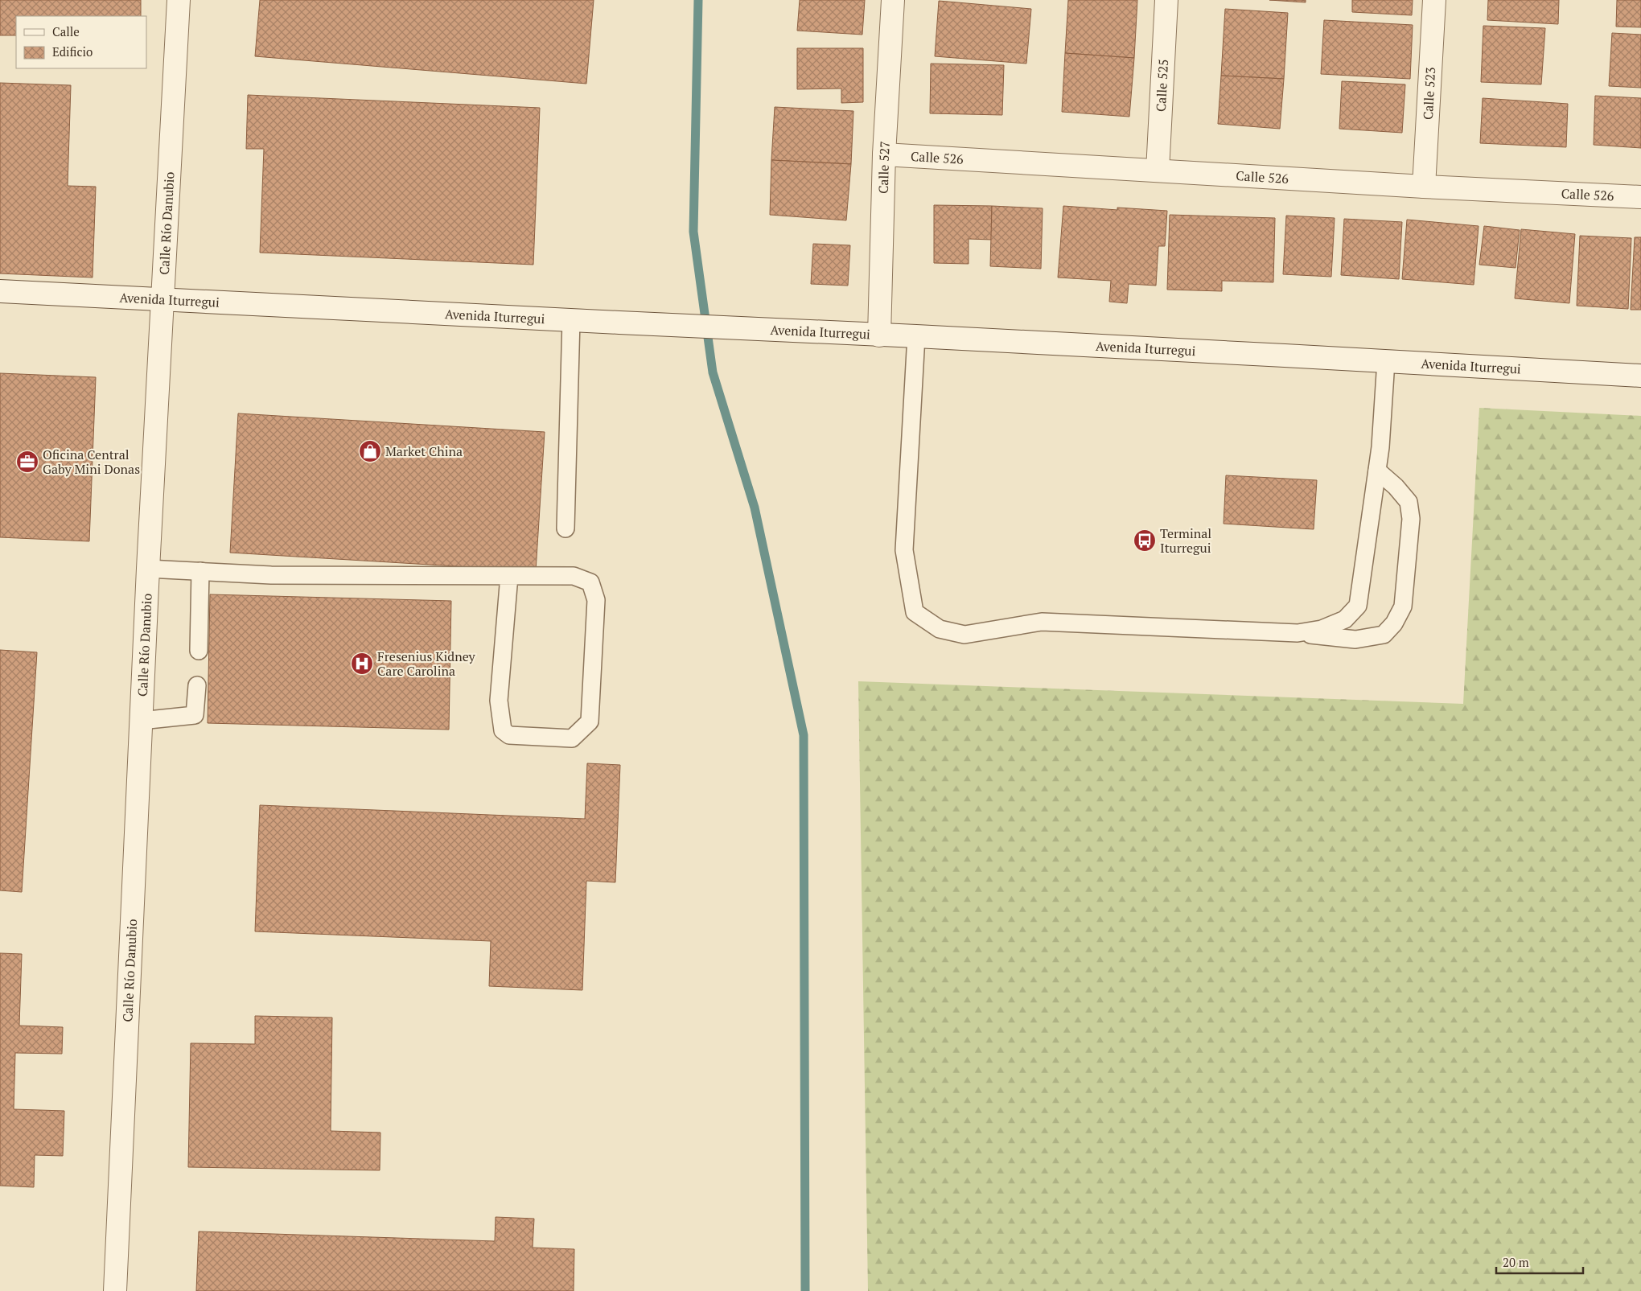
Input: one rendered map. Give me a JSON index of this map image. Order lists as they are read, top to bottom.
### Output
{
  "streets": {
    "street": [
      "Calle 525",
      "Calle 523",
      "Calle 526",
      "Calle 527",
      "Calle Río Danubio",
      "Avenida Iturregui"
    ]
  },
  "crossings": [
    ["Calle 525", "Calle 526"],
    ["Calle 523", "Calle 526"],
    ["Calle 526", "Calle 527"],
    ["Calle 527", "Avenida Iturregui"],
    ["Calle Río Danubio", "Avenida Iturregui"]
  ],
  "places": {
    "shop": ["Market China"],
    "office": ["Oficina Central Gaby Mini Donas"],
    "bus stop": ["Terminal Iturregui"],
    "hospital": ["Fresenius Kidney Care Carolina"]
  },
  "legend": ["Calle", "Edificio"],
  "scale_bar": "20 m"
}
